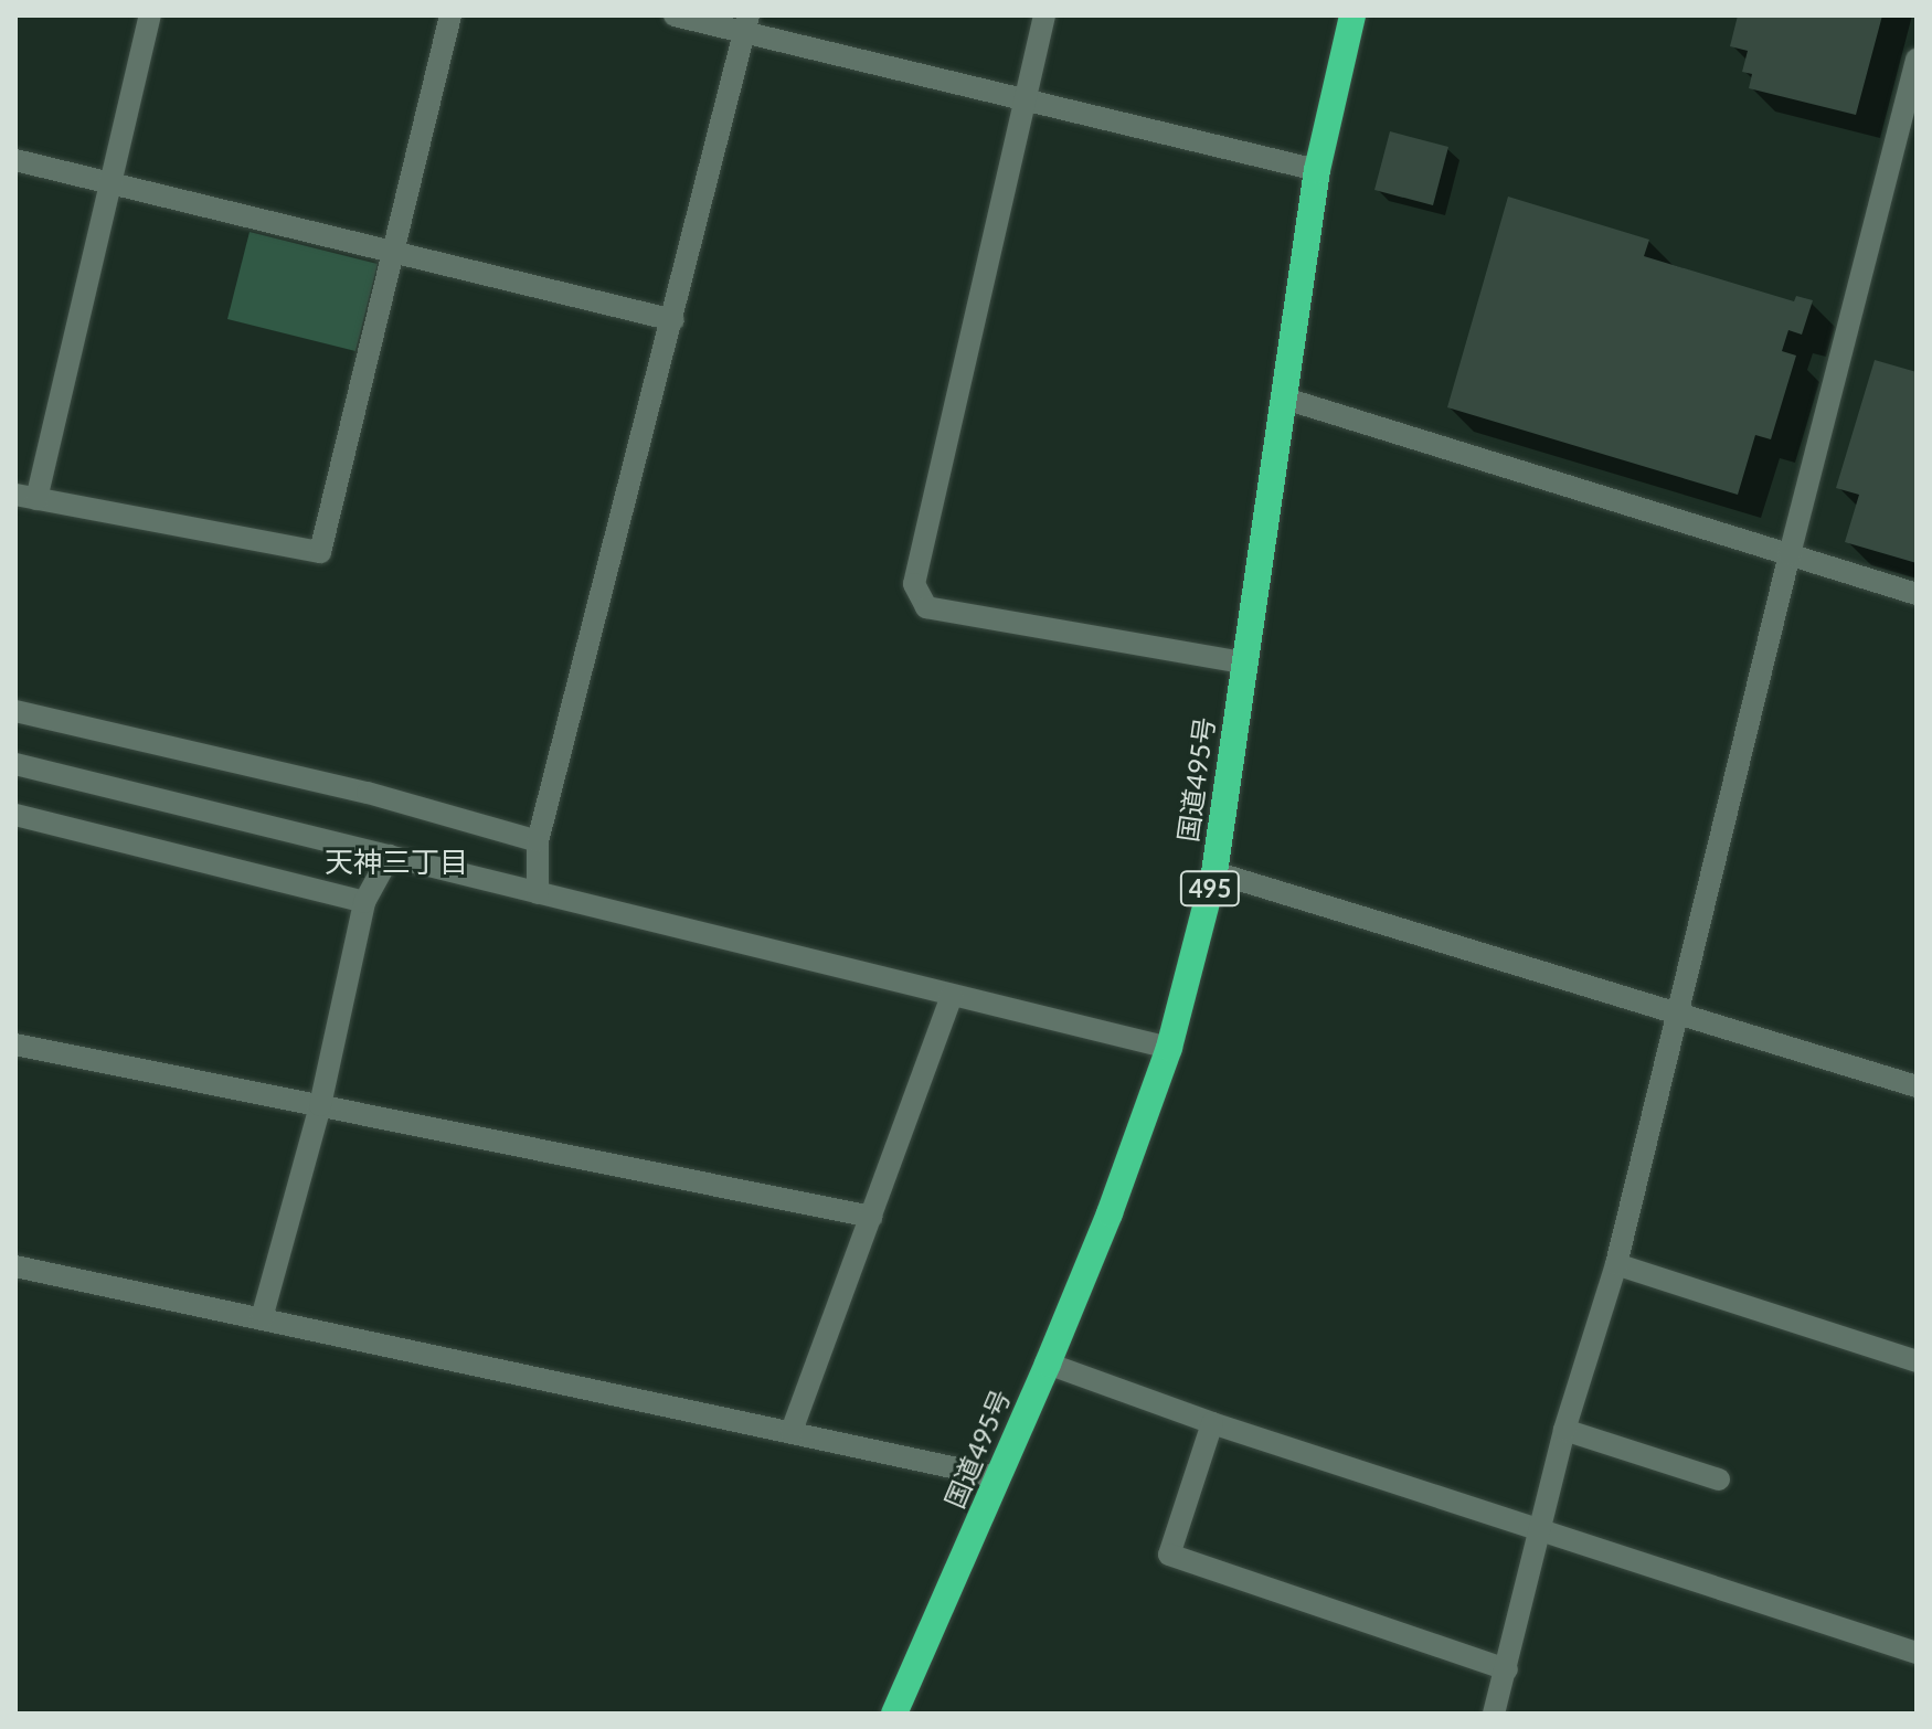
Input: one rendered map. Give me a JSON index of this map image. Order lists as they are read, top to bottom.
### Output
{
  "streets": {
    "highway": ["国道495号", "495"]
  },
  "districts": ["天神三丁目"]
}
